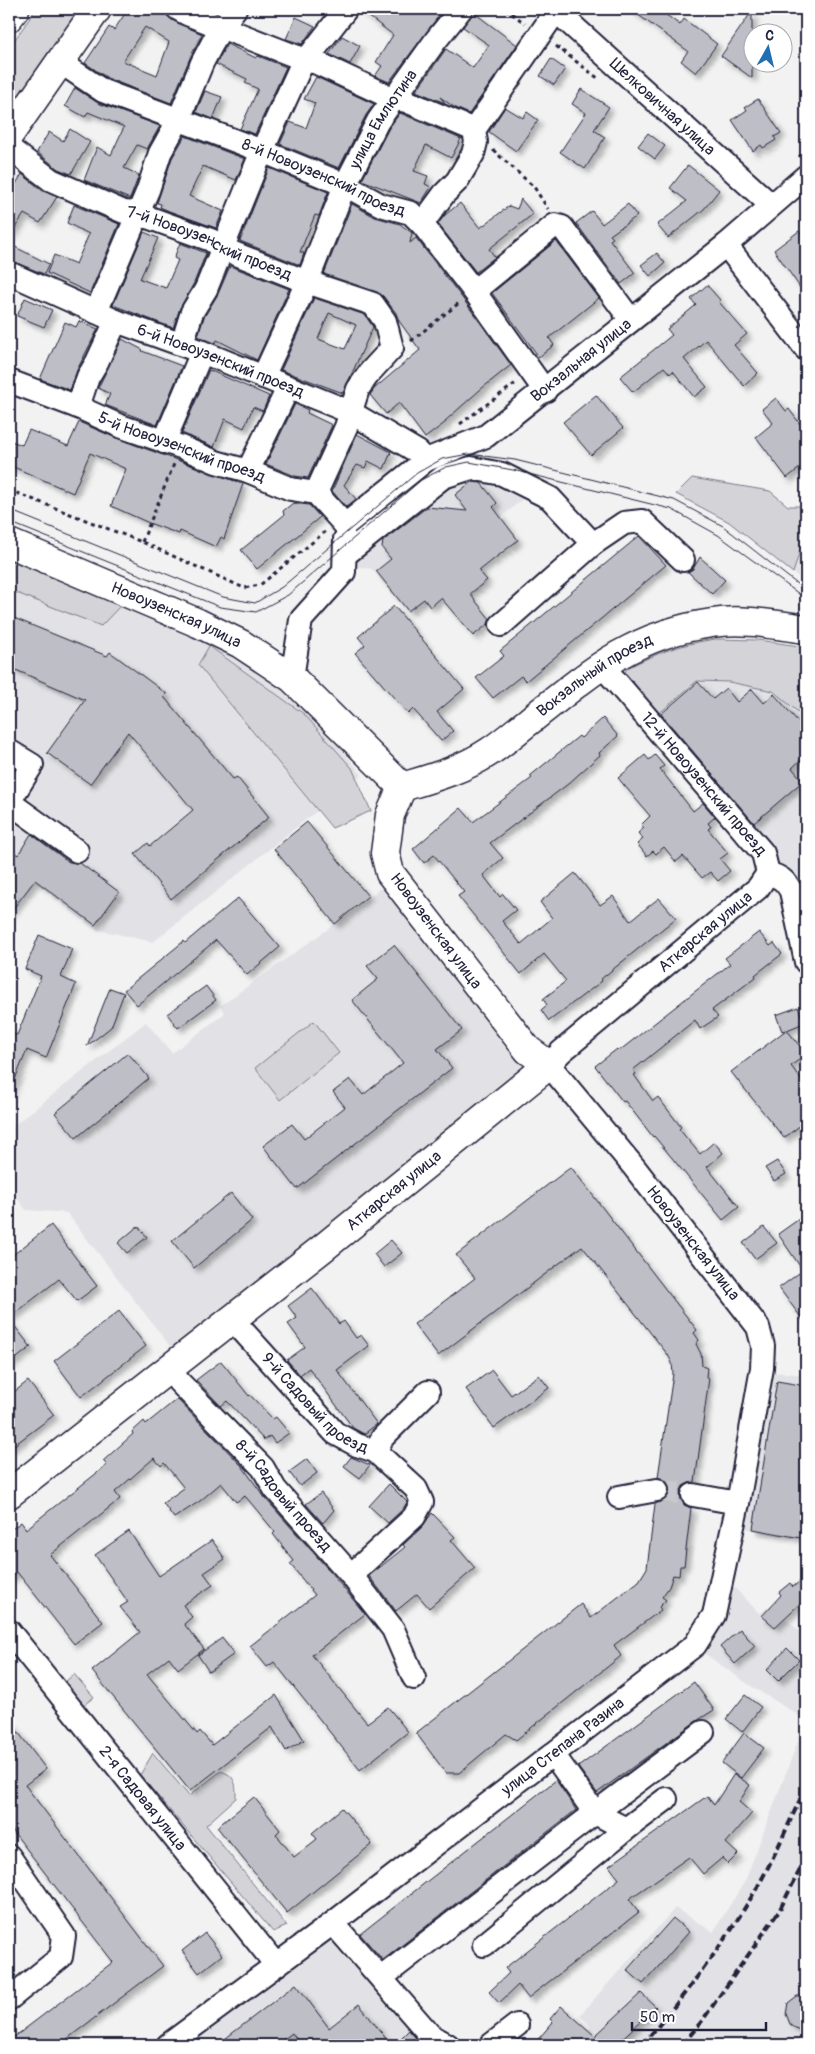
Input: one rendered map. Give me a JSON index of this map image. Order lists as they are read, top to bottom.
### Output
{
  "streets": {
    "main road": ["Новоузенская улица", "Вокзальный проезд", "Аткарская улица"],
    "street": [
      "Шелковичная улица",
      "улица Емлютина",
      "8-й Новоузенский проезд",
      "7-й Новоузенский проезд",
      "Вокзальная улица",
      "6-й Новоузенский проезд",
      "5-й Новоузенский проезд",
      "12-й Новоузенский проезд",
      "9-й Садовый проезд",
      "8-й Садовый проезд",
      "улица Степана Разина",
      "2-я Садовая улица"
    ]
  },
  "crossings": [
    ["Шелковичная улица", "Вокзальная улица"],
    ["улица Емлютина", "8-й Новоузенский проезд"],
    ["улица Емлютина", "7-й Новоузенский проезд"],
    ["улица Емлютина", "6-й Новоузенский проезд"],
    ["8-й Новоузенский проезд", "Вокзальная улица"],
    ["Вокзальная улица", "6-й Новоузенский проезд"],
    ["Новоузенская улица", "Вокзальный проезд"],
    ["Новоузенская улица", "Аткарская улица"],
    ["Новоузенская улица", "улица Степана Разина"],
    ["Вокзальный проезд", "12-й Новоузенский проезд"],
    ["12-й Новоузенский проезд", "Аткарская улица"],
    ["Аткарская улица", "9-й Садовый проезд"],
    ["Аткарская улица", "8-й Садовый проезд"],
    ["9-й Садовый проезд", "8-й Садовый проезд"],
    ["улица Степана Разина", "2-я Садовая улица"]
  ],
  "scale_bar": "50 m",
  "north": "top"
}
